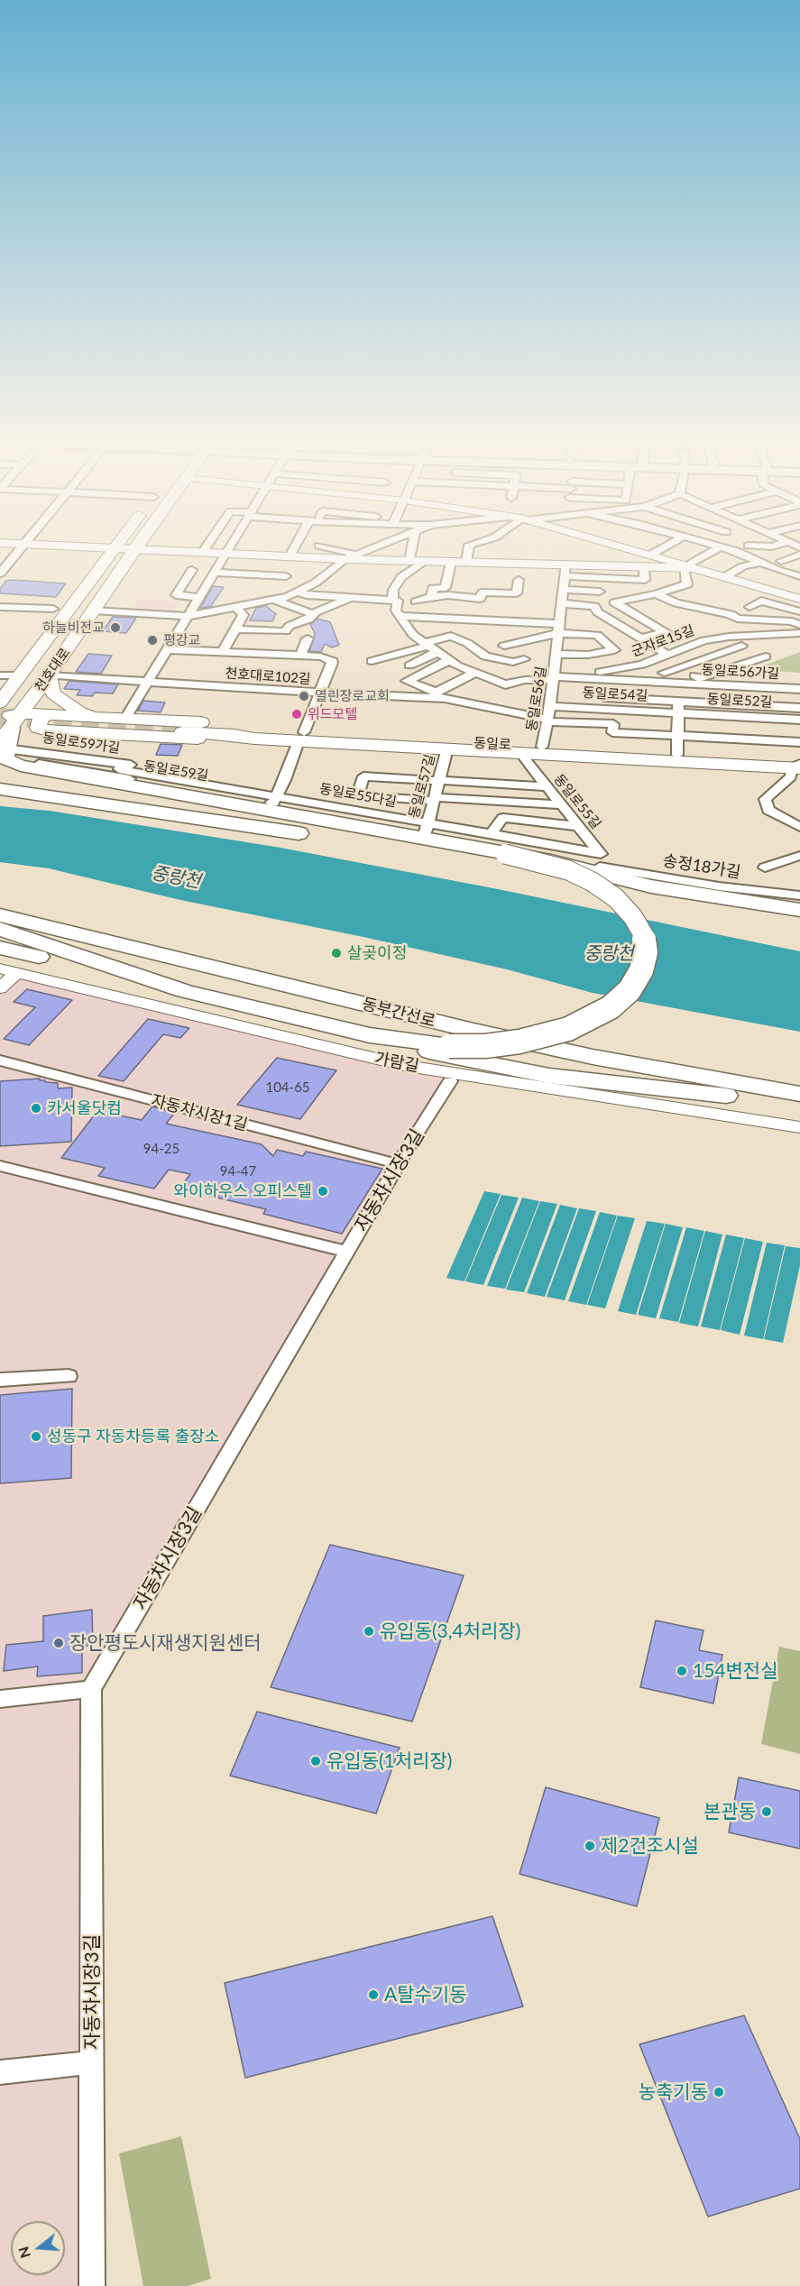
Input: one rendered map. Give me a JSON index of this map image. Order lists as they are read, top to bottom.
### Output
{
  "streets": {
    "highway": ["동부간선로"],
    "main road": ["천호대로", "동일로"],
    "street": [
      "군자로15길",
      "동일로56가길",
      "천호대로102길",
      "동일로54길",
      "동일로56길",
      "동일로52길",
      "동일로59가길",
      "동일로59길",
      "동일로57길",
      "동일로55다길",
      "동일로55길",
      "송정18가길",
      "가람길",
      "자동차시장1길",
      "자동차시장3길"
    ]
  },
  "crossings": [
    ["군자로15길", "동일로56가길"],
    ["천호대로", "천호대로102길"],
    ["천호대로", "동일로59가길"],
    ["천호대로", "동일로59길"],
    ["동일로56가길", "동일로56길"],
    ["천호대로102길", "동일로54길"],
    ["천호대로102길", "동일로56길"],
    ["동일로54길", "동일로56길"],
    ["동일로54길", "동일로52길"],
    ["동일로56길", "동일로"],
    ["동일로59가길", "동일로59길"],
    ["동일로59가길", "동일로55다길"],
    ["동일로", "동일로57길"],
    ["동일로", "동일로55길"],
    ["동일로59길", "동일로55다길"],
    ["동일로57길", "동일로55다길"],
    ["동일로55다길", "동일로55길"],
    ["동일로55길", "송정18가길"],
    ["자동차시장1길", "자동차시장3길"]
  ],
  "water": ["중랑천"],
  "places": [
    "하늘비전교",
    "평강교",
    "열린장로교회",
    "위드모텔",
    "살곶이정",
    "카서울닷컴",
    "와이하우스 오피스텔",
    "성동구 자동차등록 출장소",
    "유입동(3,4처리장)",
    "장안평도시재생지원센터",
    "154변전실",
    "유입동(1처리장)",
    "본관동",
    "제2건조시설",
    "A탈수기동",
    "농축기동"
  ],
  "house_numbers": ["104-65", "94-25", "94-47"],
  "north": "left"
}
